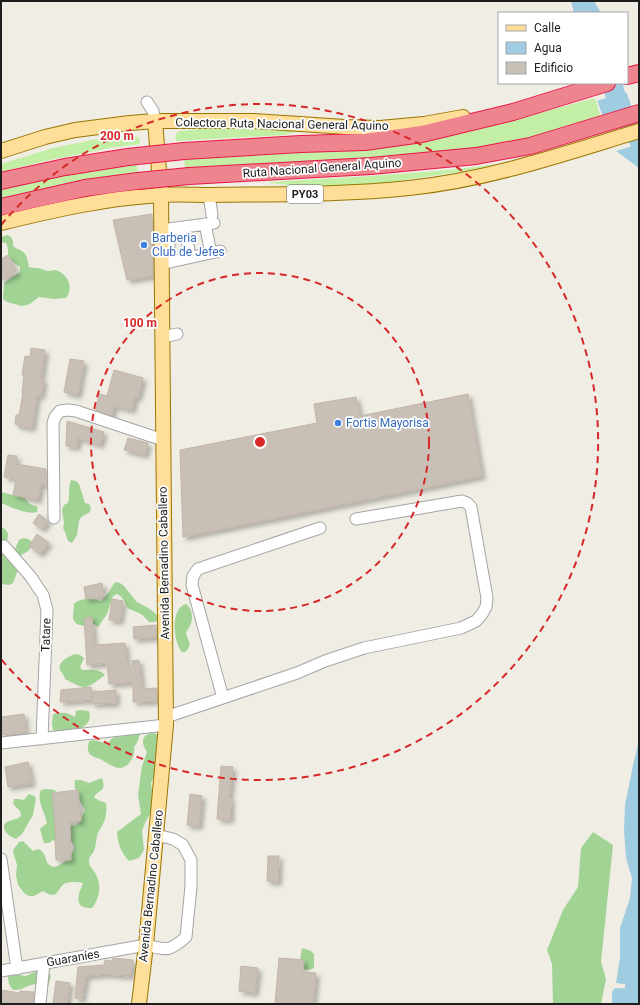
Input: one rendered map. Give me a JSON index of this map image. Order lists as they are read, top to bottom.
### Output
{
  "streets": {
    "highway": ["Ruta Nacional General Aquino", "PY03"],
    "main road": ["Colectora Ruta Nacional General Aquino", "Avenida Bernadino Caballero"],
    "street": ["Tatare", "Guaraníes"]
  },
  "crossings": [
    ["Colectora Ruta Nacional General Aquino", "Ruta Nacional General Aquino"],
    ["Colectora Ruta Nacional General Aquino", "Avenida Bernadino Caballero"],
    ["PY03", "Avenida Bernadino Caballero"],
    ["Avenida Bernadino Caballero", "Guaraníes"]
  ],
  "places": ["Barberia Club de Jefes", "Fortis Mayorisa"],
  "legend": ["Calle", "Agua", "Edificio"],
  "rings": ["200 m", "100 m"]
}
